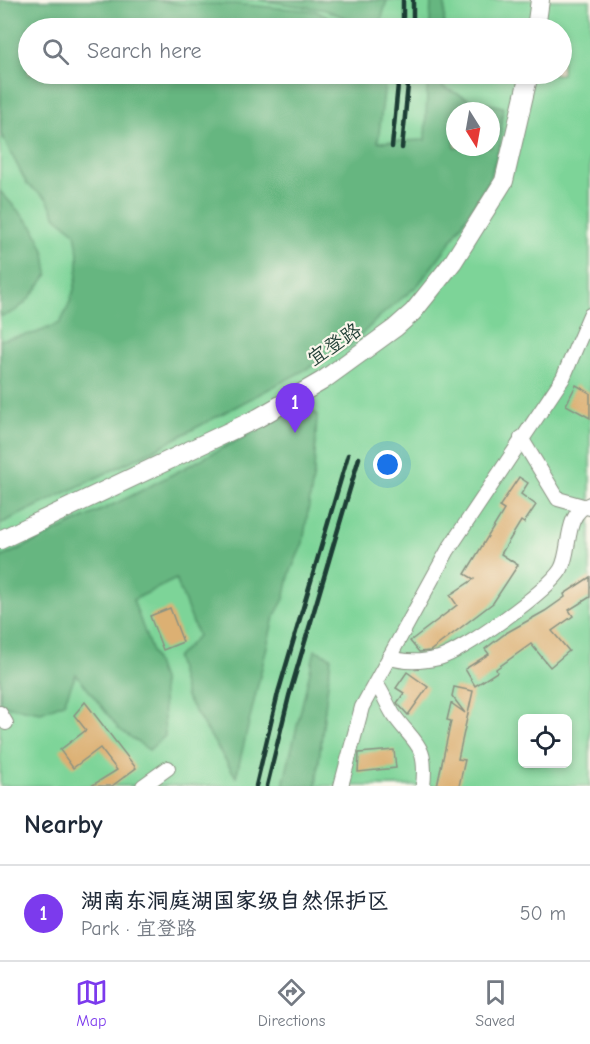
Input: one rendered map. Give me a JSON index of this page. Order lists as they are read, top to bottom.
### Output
{
  "streets": {
    "street": ["宜登路"]
  },
  "north": "bottom",
  "page": {
    "search": "Search here",
    "pins": "1",
    "heading": "Nearby",
    "list": [
      {
        "mark": "1",
        "name": "湖南东洞庭湖国家级自然保护区",
        "note": "Park · 宜登路",
        "value": "50 m"
      }
    ],
    "nav": ["Map", "Directions", "Saved"]
  }
}
